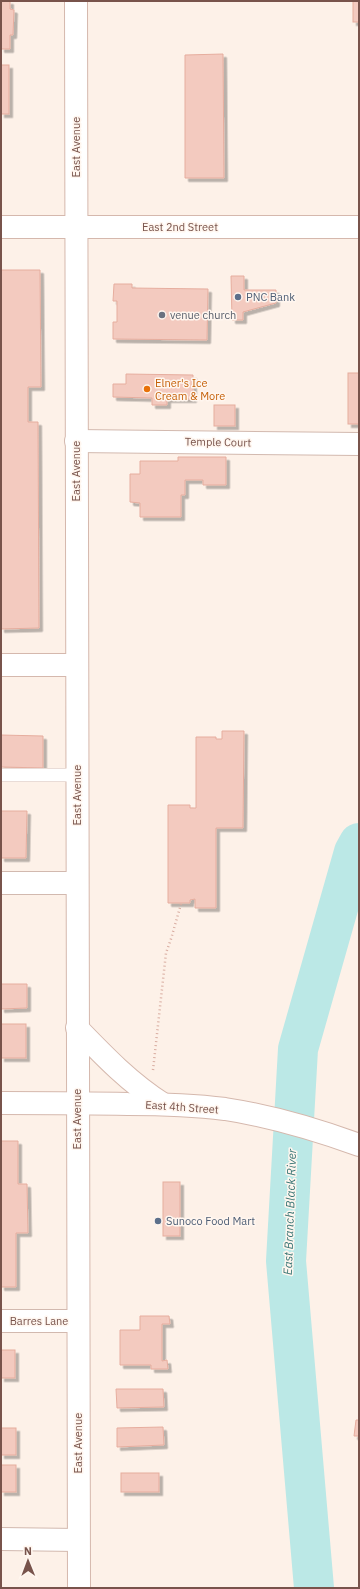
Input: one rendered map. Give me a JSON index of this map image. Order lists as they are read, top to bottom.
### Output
{
  "streets": {
    "street": [
      "East Avenue",
      "East 2nd Street",
      "Temple Court",
      "East 4th Street",
      "Barres Lane"
    ]
  },
  "crossings": [
    ["East Avenue", "East 2nd Street"],
    ["East Avenue", "Temple Court"],
    ["East Avenue", "East 4th Street"],
    ["East Avenue", "Barres Lane"]
  ],
  "water": ["East Branch Black River"],
  "places": [
    "PNC Bank",
    "venue church",
    "Elner's Ice Cream & More",
    "Sunoco Food Mart"
  ],
  "north": "top"
}
